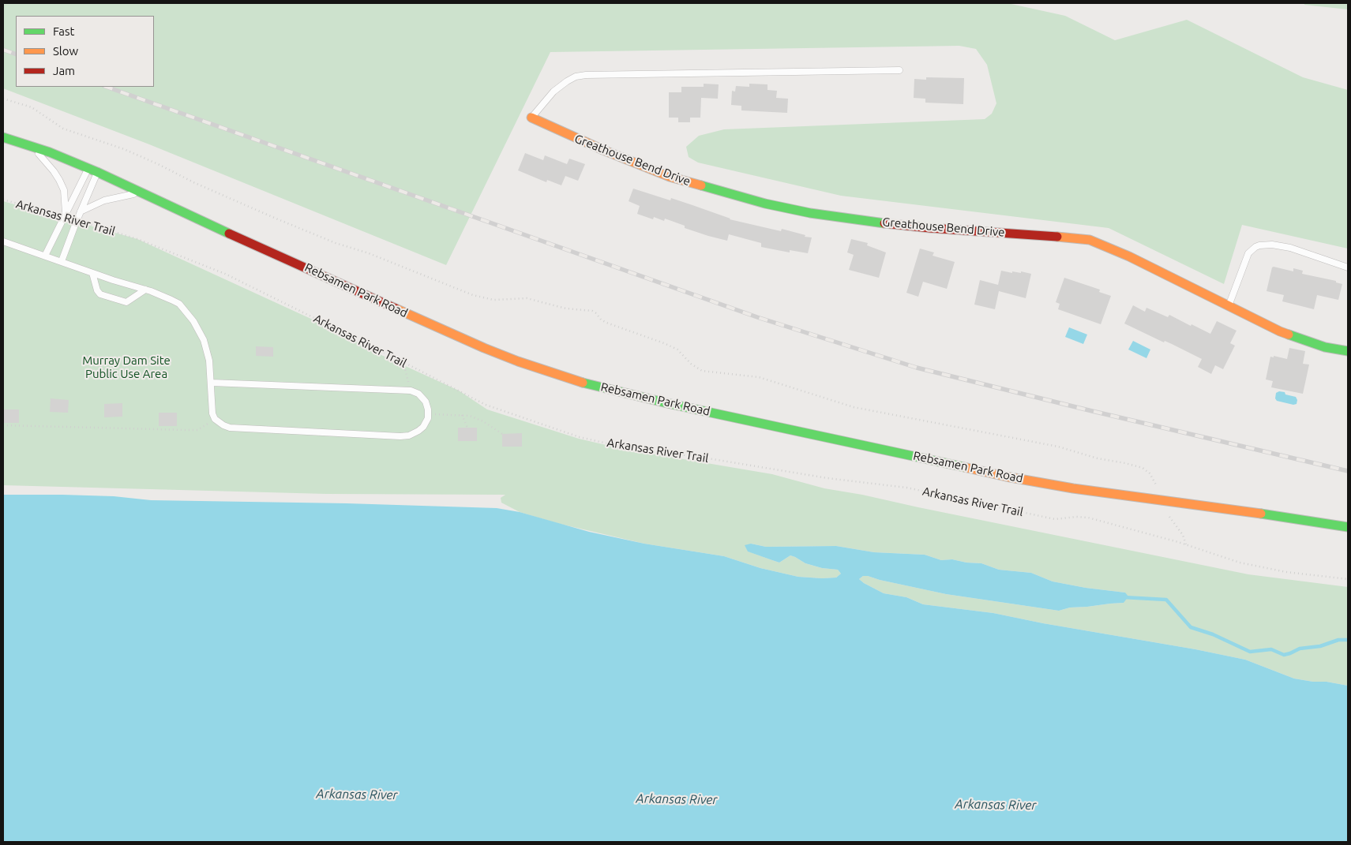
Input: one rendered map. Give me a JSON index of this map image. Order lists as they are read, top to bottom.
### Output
{
  "streets": {
    "street": ["Greathouse Bend Drive", "Rebsamen Park Road"],
    "path": ["Arkansas River Trail"]
  },
  "water": ["Arkansas River"],
  "parks": ["Murray Dam Site Public Use Area"],
  "legend": ["Fast", "Slow", "Jam"]
}
